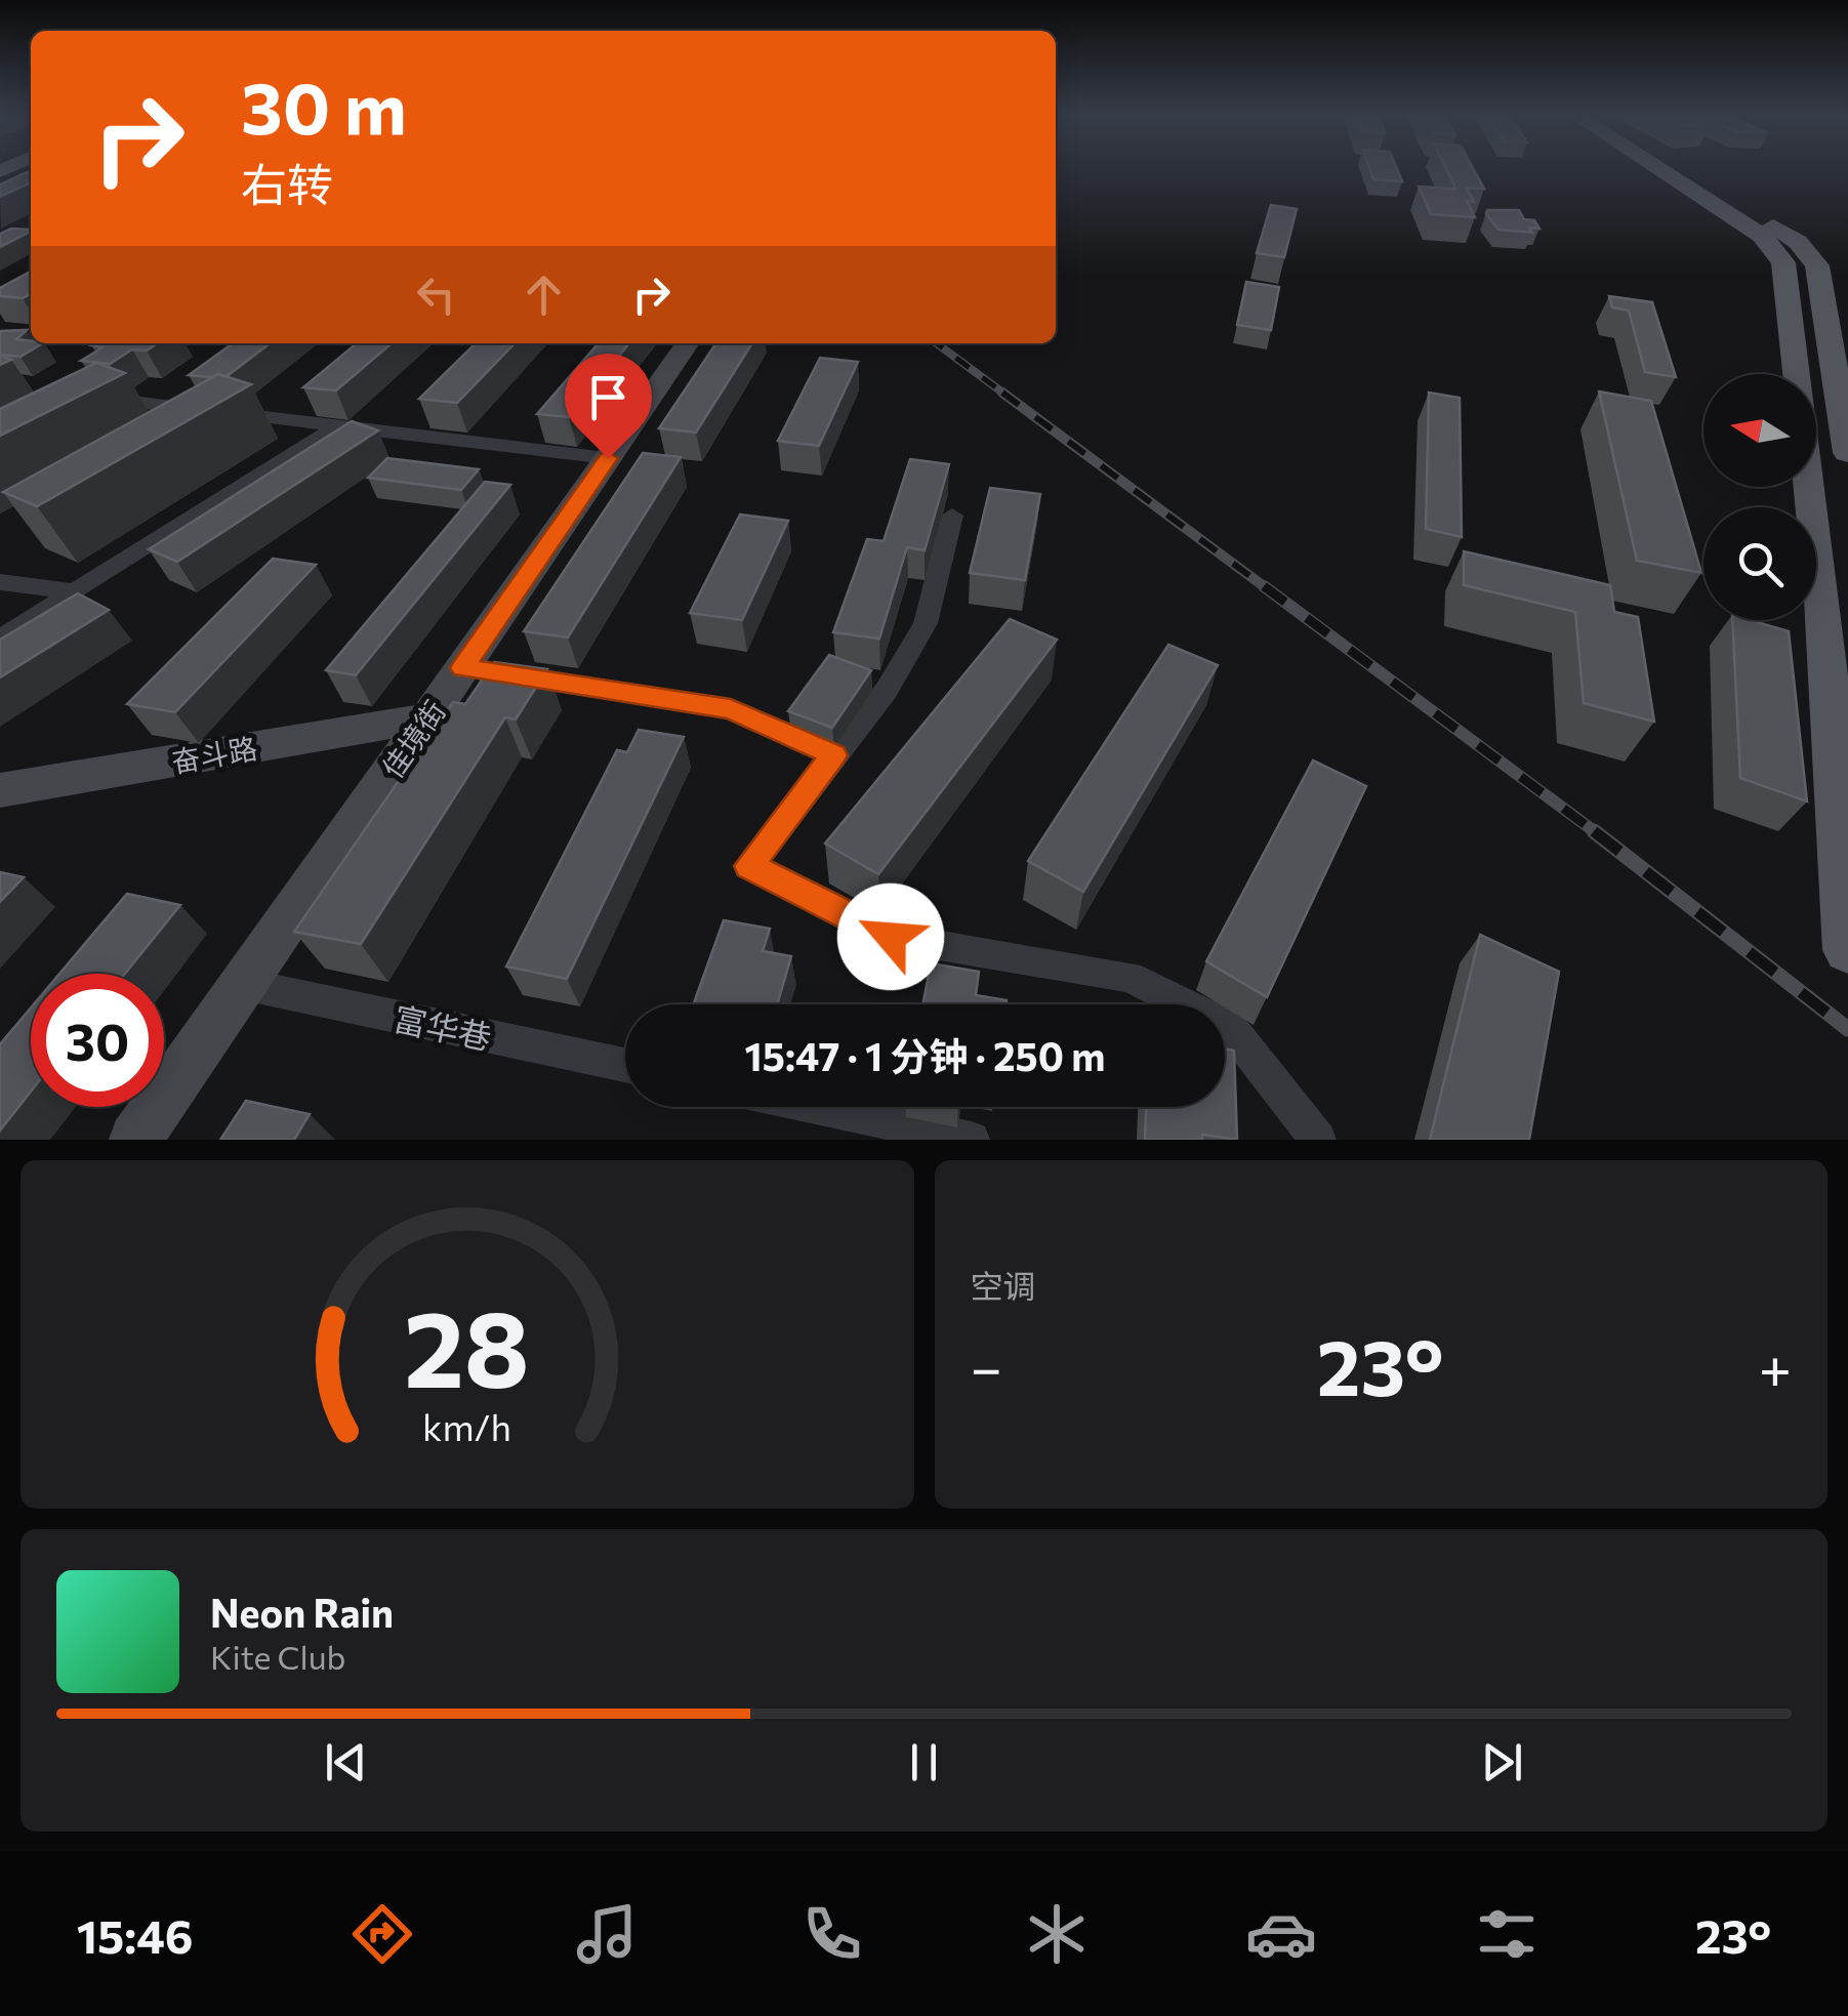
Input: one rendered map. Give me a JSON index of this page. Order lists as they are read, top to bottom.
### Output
{
  "streets": {
    "street": ["佳境街", "奋斗路", "富华巷"]
  },
  "crossings": [
    ["佳境街", "奋斗路"],
    ["佳境街", "富华巷"]
  ],
  "north": "left",
  "page": {
    "turn": ["30 m", "右转"],
    "limit": "30",
    "trip": "15:47 · 1 分钟 · 250 m",
    "tile": "空调",
    "heat": ["−", "23°", "+"],
    "song": ["Neon Rain", "Kite Club"],
    "tabs": ["15:46", "23°"],
    "gauge": ["28", "km/h"]
  }
}
